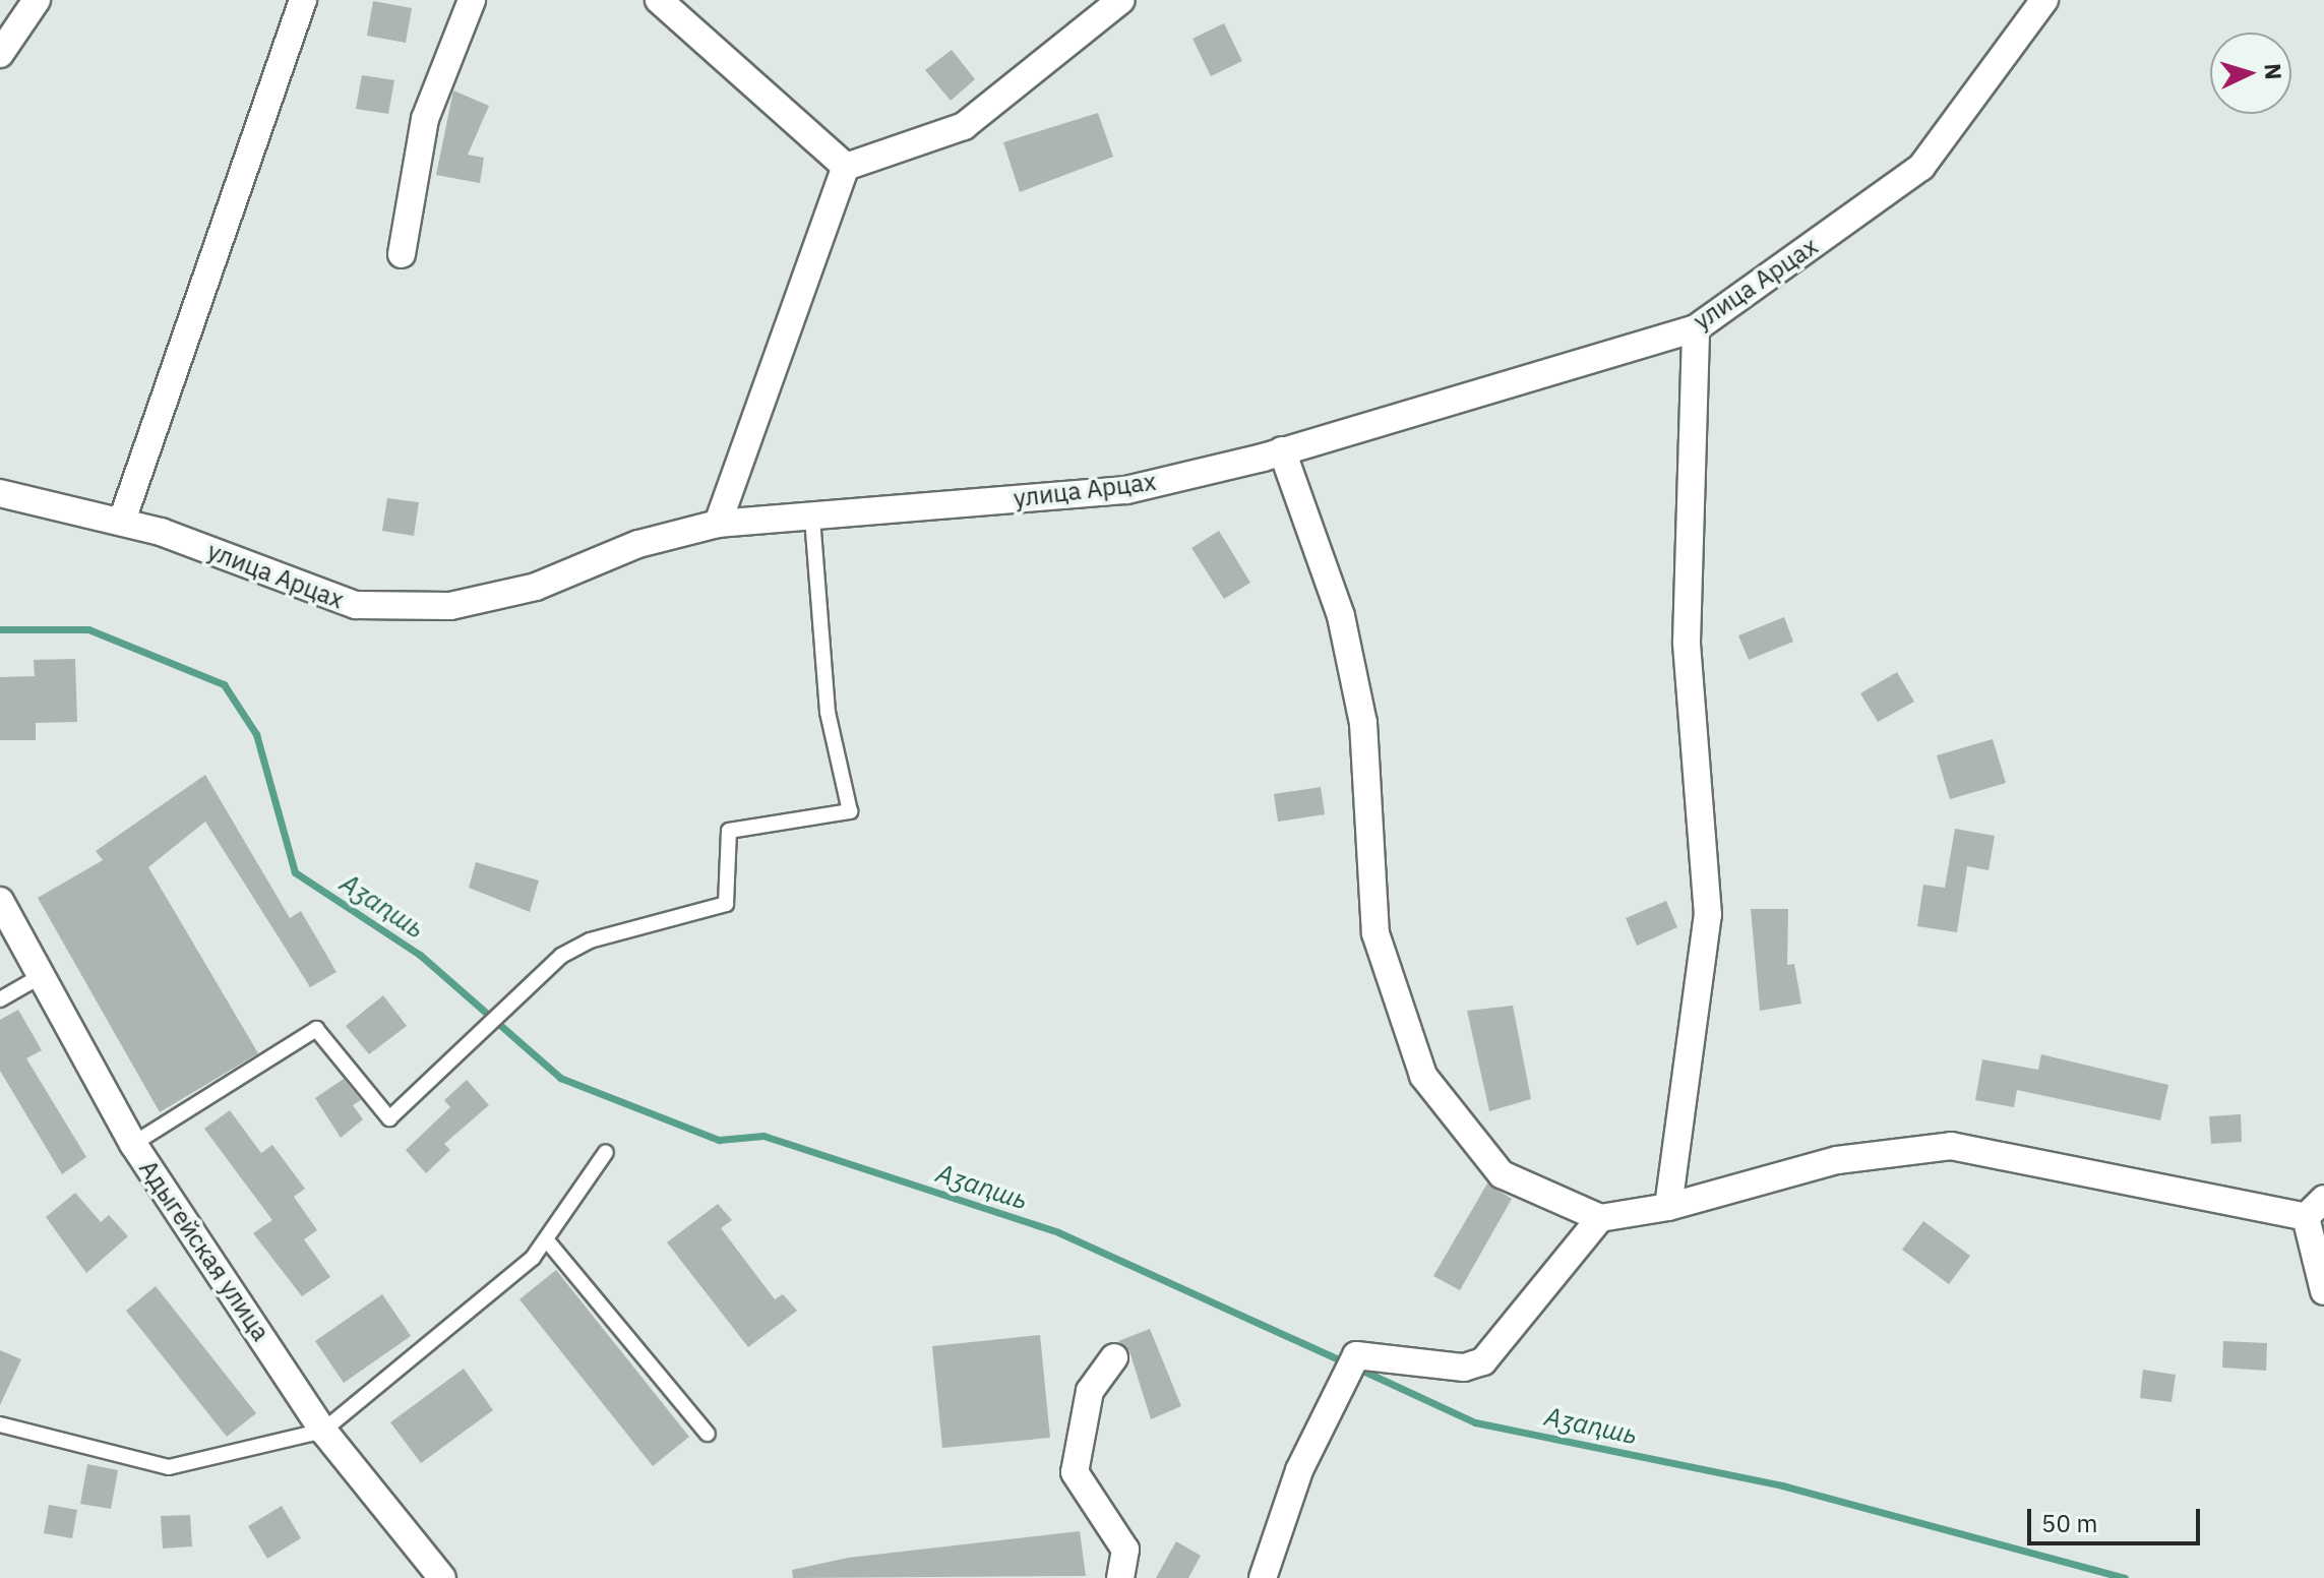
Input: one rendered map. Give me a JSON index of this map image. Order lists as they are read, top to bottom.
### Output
{
  "streets": {
    "street": ["улица Арцах", "Адыгейская улица"]
  },
  "water": ["Аӡаԥшь"],
  "scale_bar": "50 m",
  "north": "right"
}
